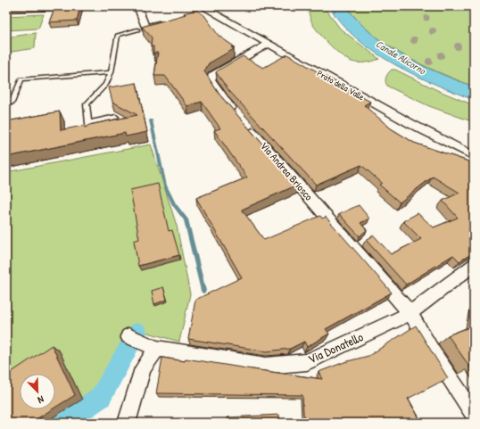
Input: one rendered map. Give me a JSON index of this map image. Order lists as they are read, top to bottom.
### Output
{
  "streets": {
    "street": ["Prato della Valle", "Via Andrea Briosco", "Via Donatello"]
  },
  "crossings": [
    ["Via Andrea Briosco", "Via Donatello"]
  ],
  "water": ["Canale Alicorno"],
  "north": "bottom right"
}
